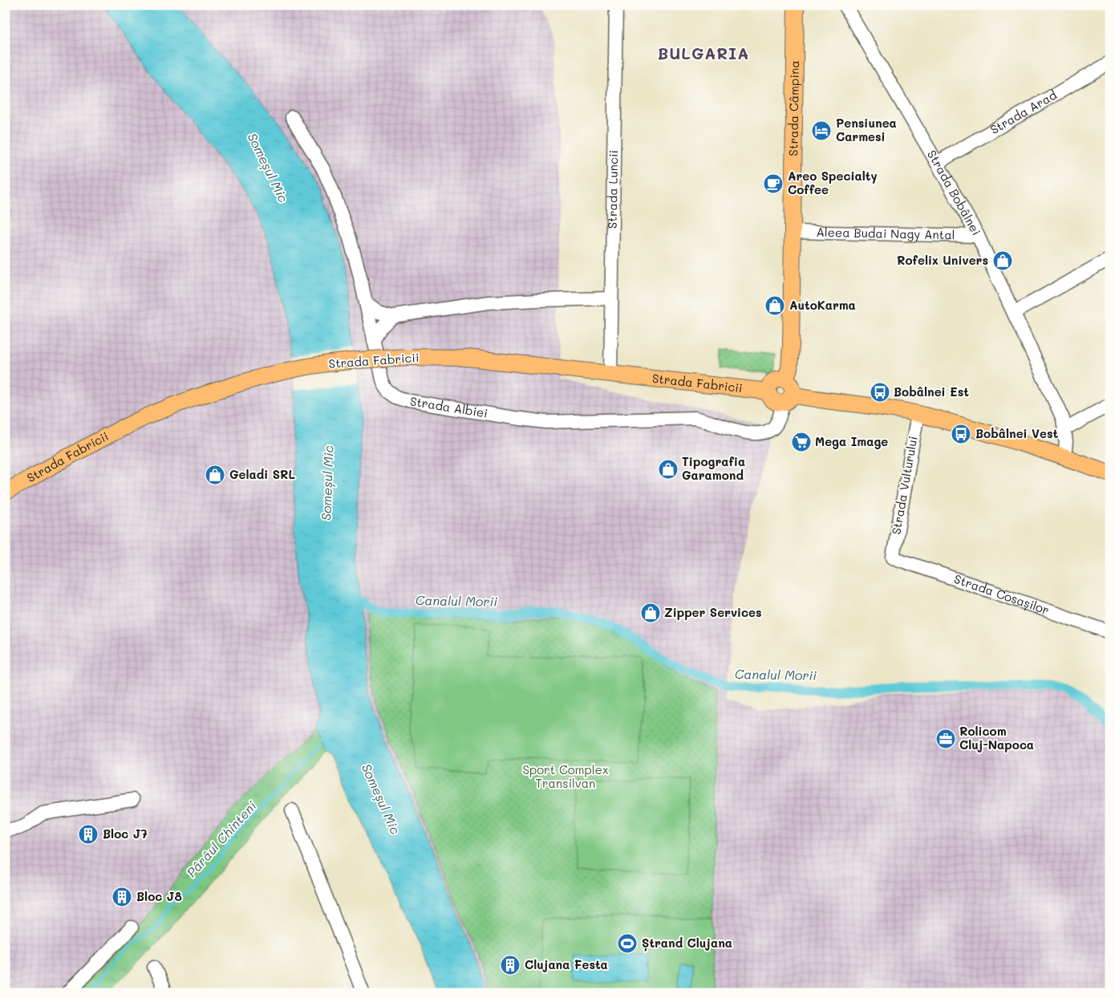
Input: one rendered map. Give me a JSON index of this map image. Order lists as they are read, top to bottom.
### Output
{
  "streets": {
    "main road": ["Strada Câmpina", "Strada Fabricii"],
    "street": [
      "Strada Arad",
      "Strada Luncii",
      "Strada Bobâlnei",
      "Aleea Budai Nagy Antal",
      "Strada Albiei",
      "Strada Vulturului",
      "Strada Cosașilor"
    ]
  },
  "crossings": [
    ["Strada Câmpina", "Aleea Budai Nagy Antal"],
    ["Strada Câmpina", "Strada Fabricii"],
    ["Strada Câmpina", "Strada Albiei"],
    ["Strada Arad", "Strada Bobâlnei"],
    ["Strada Luncii", "Strada Fabricii"],
    ["Strada Bobâlnei", "Aleea Budai Nagy Antal"],
    ["Strada Fabricii", "Strada Albiei"],
    ["Strada Vulturului", "Strada Cosașilor"]
  ],
  "districts": ["BULGARIA"],
  "water": ["Someșul Mic", "Canalul Morii", "Pârâul Chinteni"],
  "parks": ["Sport Complex Transilvan"],
  "places": {
    "hotel": ["Pensiunea Carmesi"],
    "cafe": ["Areo Specialty Coffee"],
    "shop": [
      "Rofelix Univers",
      "AutoKarma",
      "Tipografia Garamond",
      "Geladi SRL",
      "Zipper Services"
    ],
    "bus stop": ["Bobâlnei Est", "Bobâlnei Vest"],
    "supermarket": ["Mega Image"],
    "office": ["Rolicom Cluj-Napoca"],
    "building": ["Bloc J7", "Bloc J8", "Clujana Festa"],
    "sports": ["Ștrand Clujana"]
  }
}
